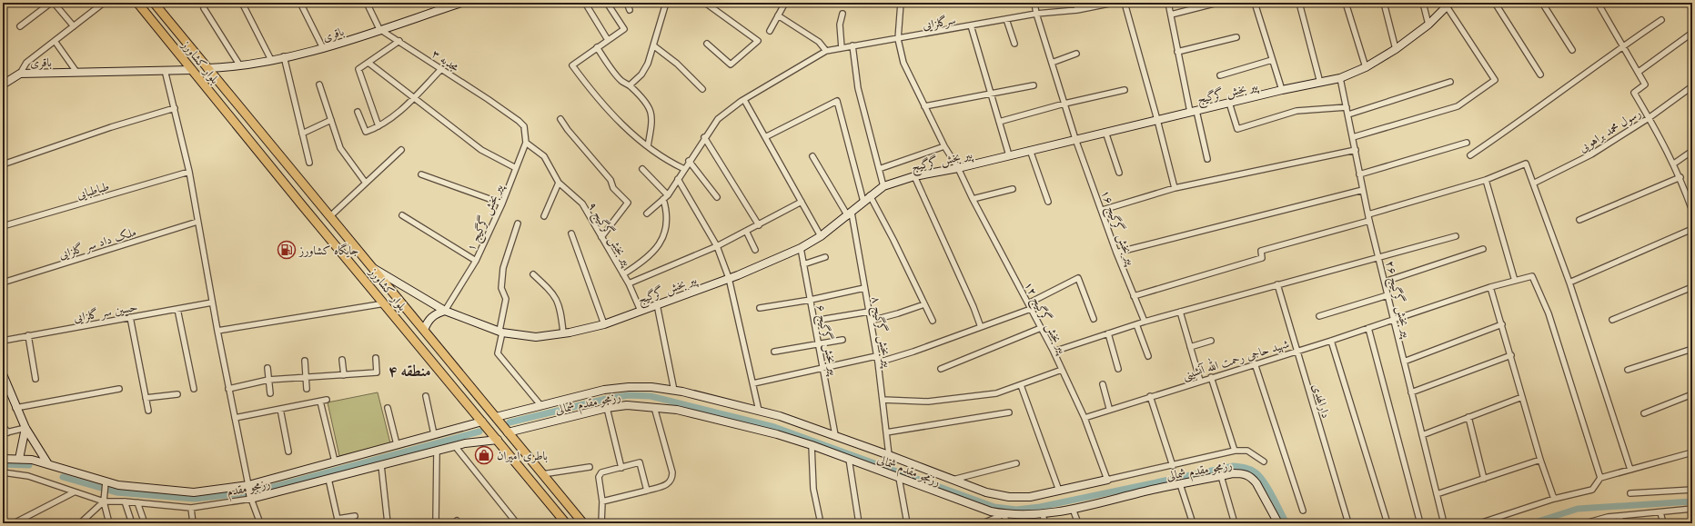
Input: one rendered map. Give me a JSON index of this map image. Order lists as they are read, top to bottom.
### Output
{
  "streets": {
    "main road": ["بلوار کشاورز"],
    "street": [
      "سرگلزایی",
      "باقری",
      "مجدیه ۳",
      "پیر بخش گرگیج",
      "رسول محمد براهویی",
      "طباطبایی",
      "پیر بخش گرگیج ۱",
      "پیر بخش گرگیج ۱۶",
      "پیر بخش گرگیج ۹",
      "ملک داد سر گلزایی",
      "پیر بخش گرگیج ۲۶",
      "حسین سر گلزایی",
      "پیر بخش گرگیج ۱۲",
      "پیر بخش گرگیج ۸",
      "پیر بخش گرگیج ۶",
      "شهید حاجی رحمت الله آنشینی",
      "دارالهدی",
      "رزمجو مقدم شمالی",
      "رزمجو مقدم"
    ]
  },
  "crossings": [
    ["سرگلزایی", "پیر بخش گرگیج ۱۶"],
    ["سرگلزایی", "پیر بخش گرگیج ۱۲"],
    ["باقری", "مجدیه ۳"],
    ["باقری", "بلوار کشاورز"],
    ["مجدیه ۳", "پیر بخش گرگیج ۱"],
    ["بلوار کشاورز", "پیر بخش گرگیج"],
    ["بلوار کشاورز", "رزمجو مقدم شمالی"],
    ["بلوار کشاورز", "رزمجو مقدم"],
    ["پیر بخش گرگیج", "پیر بخش گرگیج ۱"],
    ["پیر بخش گرگیج", "پیر بخش گرگیج ۱۶"],
    ["پیر بخش گرگیج", "پیر بخش گرگیج ۹"],
    ["پیر بخش گرگیج", "پیر بخش گرگیج ۲۶"],
    ["پیر بخش گرگیج", "پیر بخش گرگیج ۱۲"],
    ["پیر بخش گرگیج", "پیر بخش گرگیج ۸"],
    ["پیر بخش گرگیج", "پیر بخش گرگیج ۶"],
    ["پیر بخش گرگیج ۱", "پیر بخش گرگیج ۹"],
    ["پیر بخش گرگیج ۲۶", "شهید حاجی رحمت الله آنشینی"],
    ["پیر بخش گرگیج ۱۲", "شهید حاجی رحمت الله آنشینی"],
    ["شهید حاجی رحمت الله آنشینی", "دارالهدی"]
  ],
  "districts": ["منطقه ۴"],
  "places": {
    "fuel station": ["جایگاه کشاورز"],
    "shop": ["باطری امیران"]
  }
}
